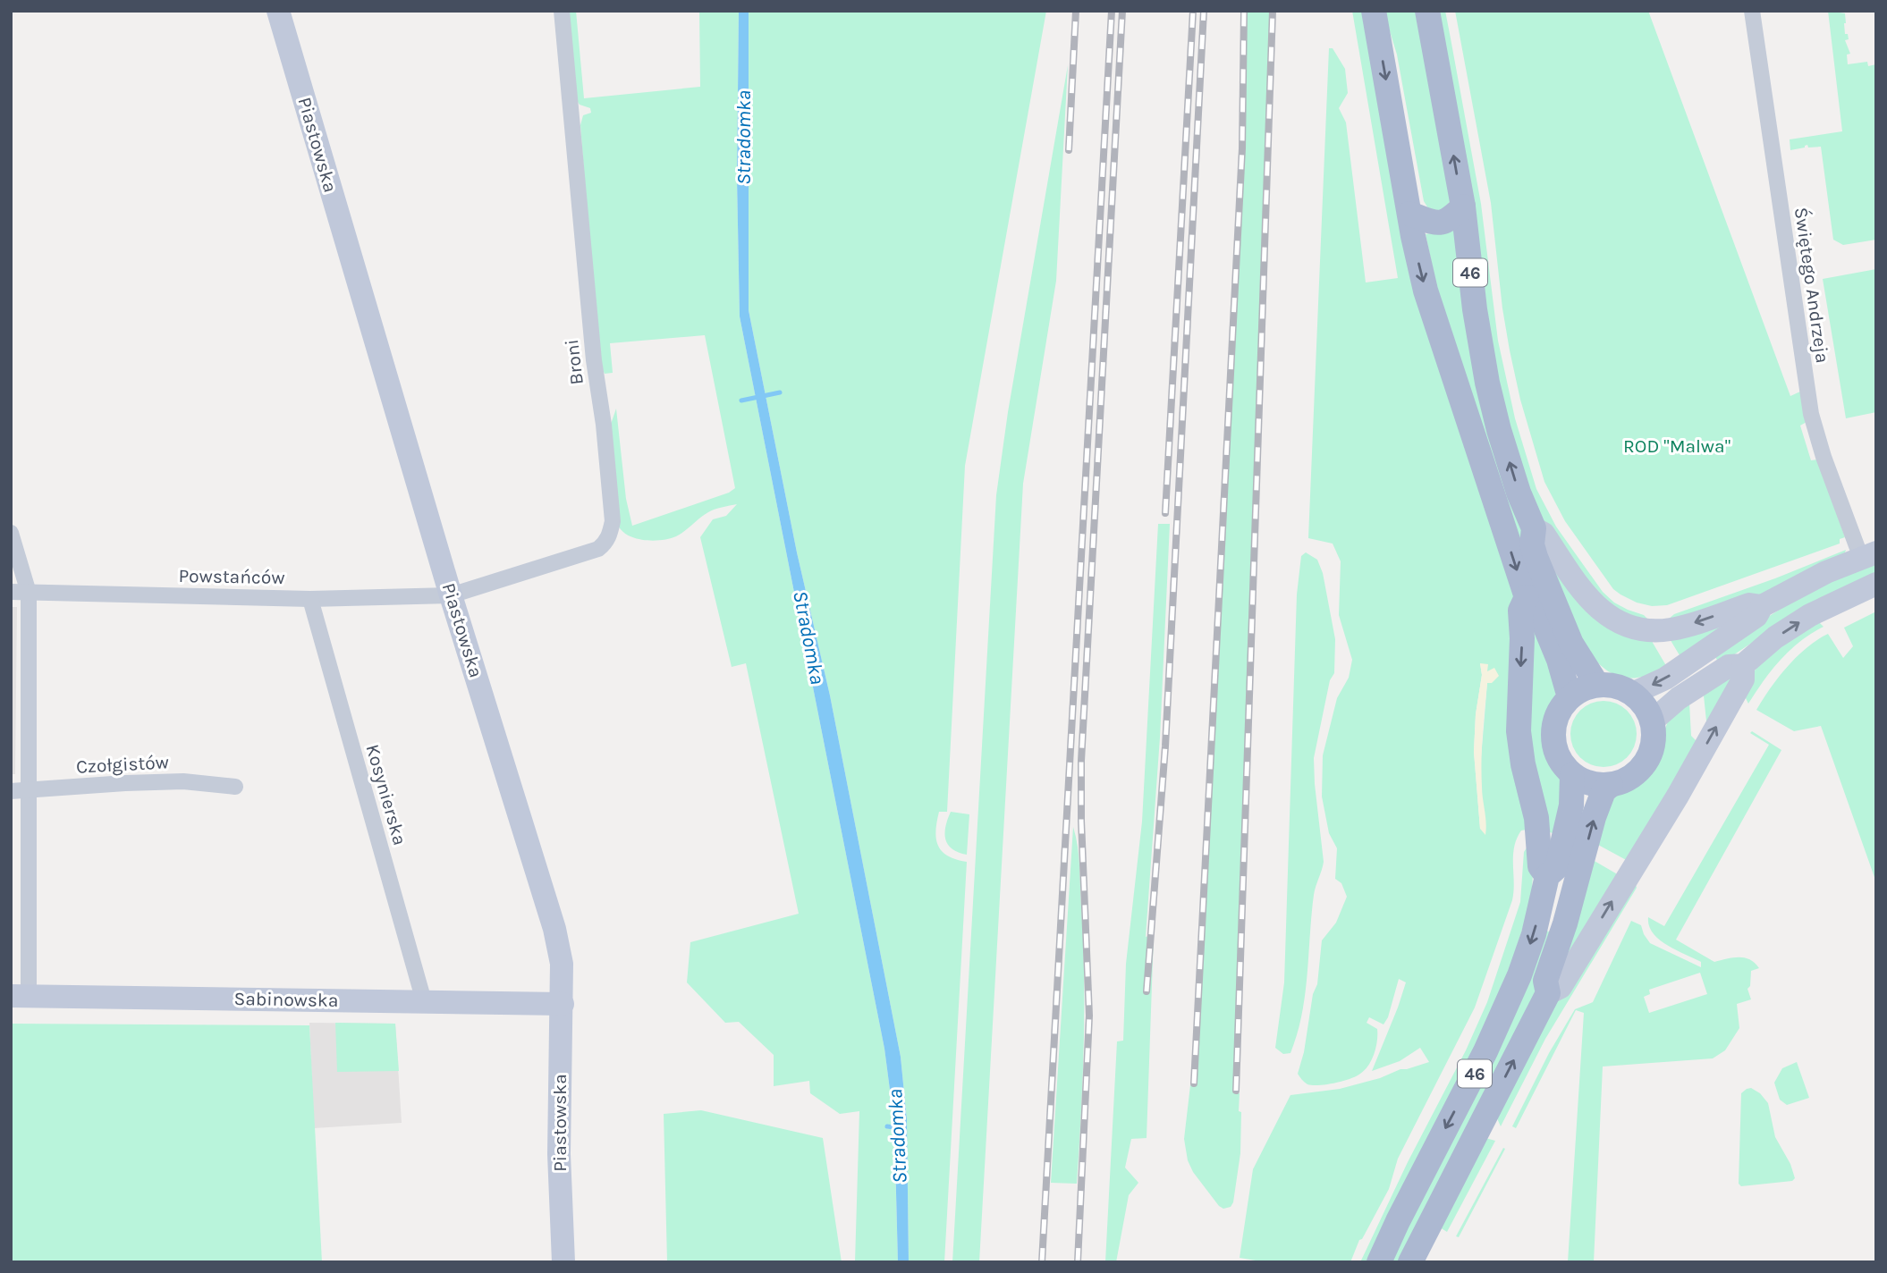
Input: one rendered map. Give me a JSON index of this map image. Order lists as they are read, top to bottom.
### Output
{
  "streets": {
    "main road": ["46"],
    "street": [
      "Piastowska",
      "Świętego Andrzeja",
      "Broni",
      "Powstańców",
      "Czołgistów",
      "Kosynierska",
      "Sabinowska"
    ]
  },
  "crossings": [
    ["Piastowska", "Broni"],
    ["Piastowska", "Powstańców"],
    ["Piastowska", "Sabinowska"],
    ["Broni", "Powstańców"],
    ["Powstańców", "Kosynierska"],
    ["Kosynierska", "Sabinowska"]
  ],
  "water": ["Stradomka"],
  "parks": ["ROD \"Malwa\""]
}
